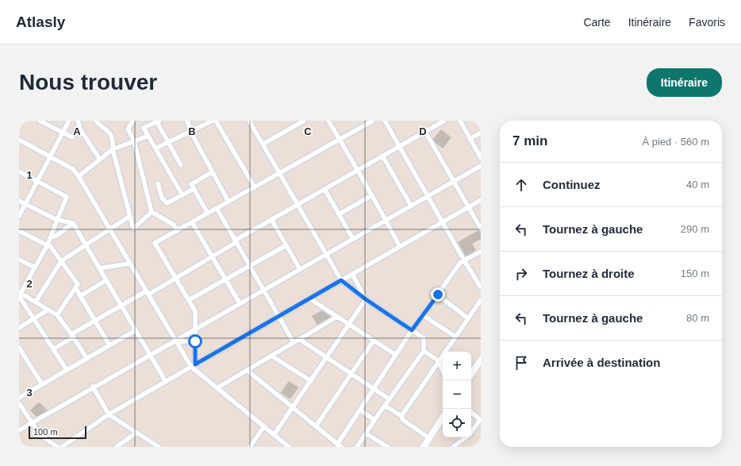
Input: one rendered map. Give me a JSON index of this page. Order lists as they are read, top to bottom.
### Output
{
  "scale_bar": "100 m",
  "page": {
    "header": "Atlasly",
    "nav": ["Carte", "Itinéraire", "Favoris"],
    "buttons": "Itinéraire",
    "title": "Nous trouver",
    "heading": ["7 min", "À pied · 560 m"],
    "list": [
      ["Continuez", "40 m"],
      ["Tournez à gauche", "290 m"],
      ["Tournez à droite", "150 m"],
      ["Tournez à gauche", "80 m"],
      "Arrivée à destination"
    ],
    "map_buttons": ["+", "−"],
    "scale": "100 m"
  },
  "grid": {
    "columns": [
      "A",
      "B",
      "C",
      "D"
    ],
    "rows": ["1", "2", "3"]
  }
}
